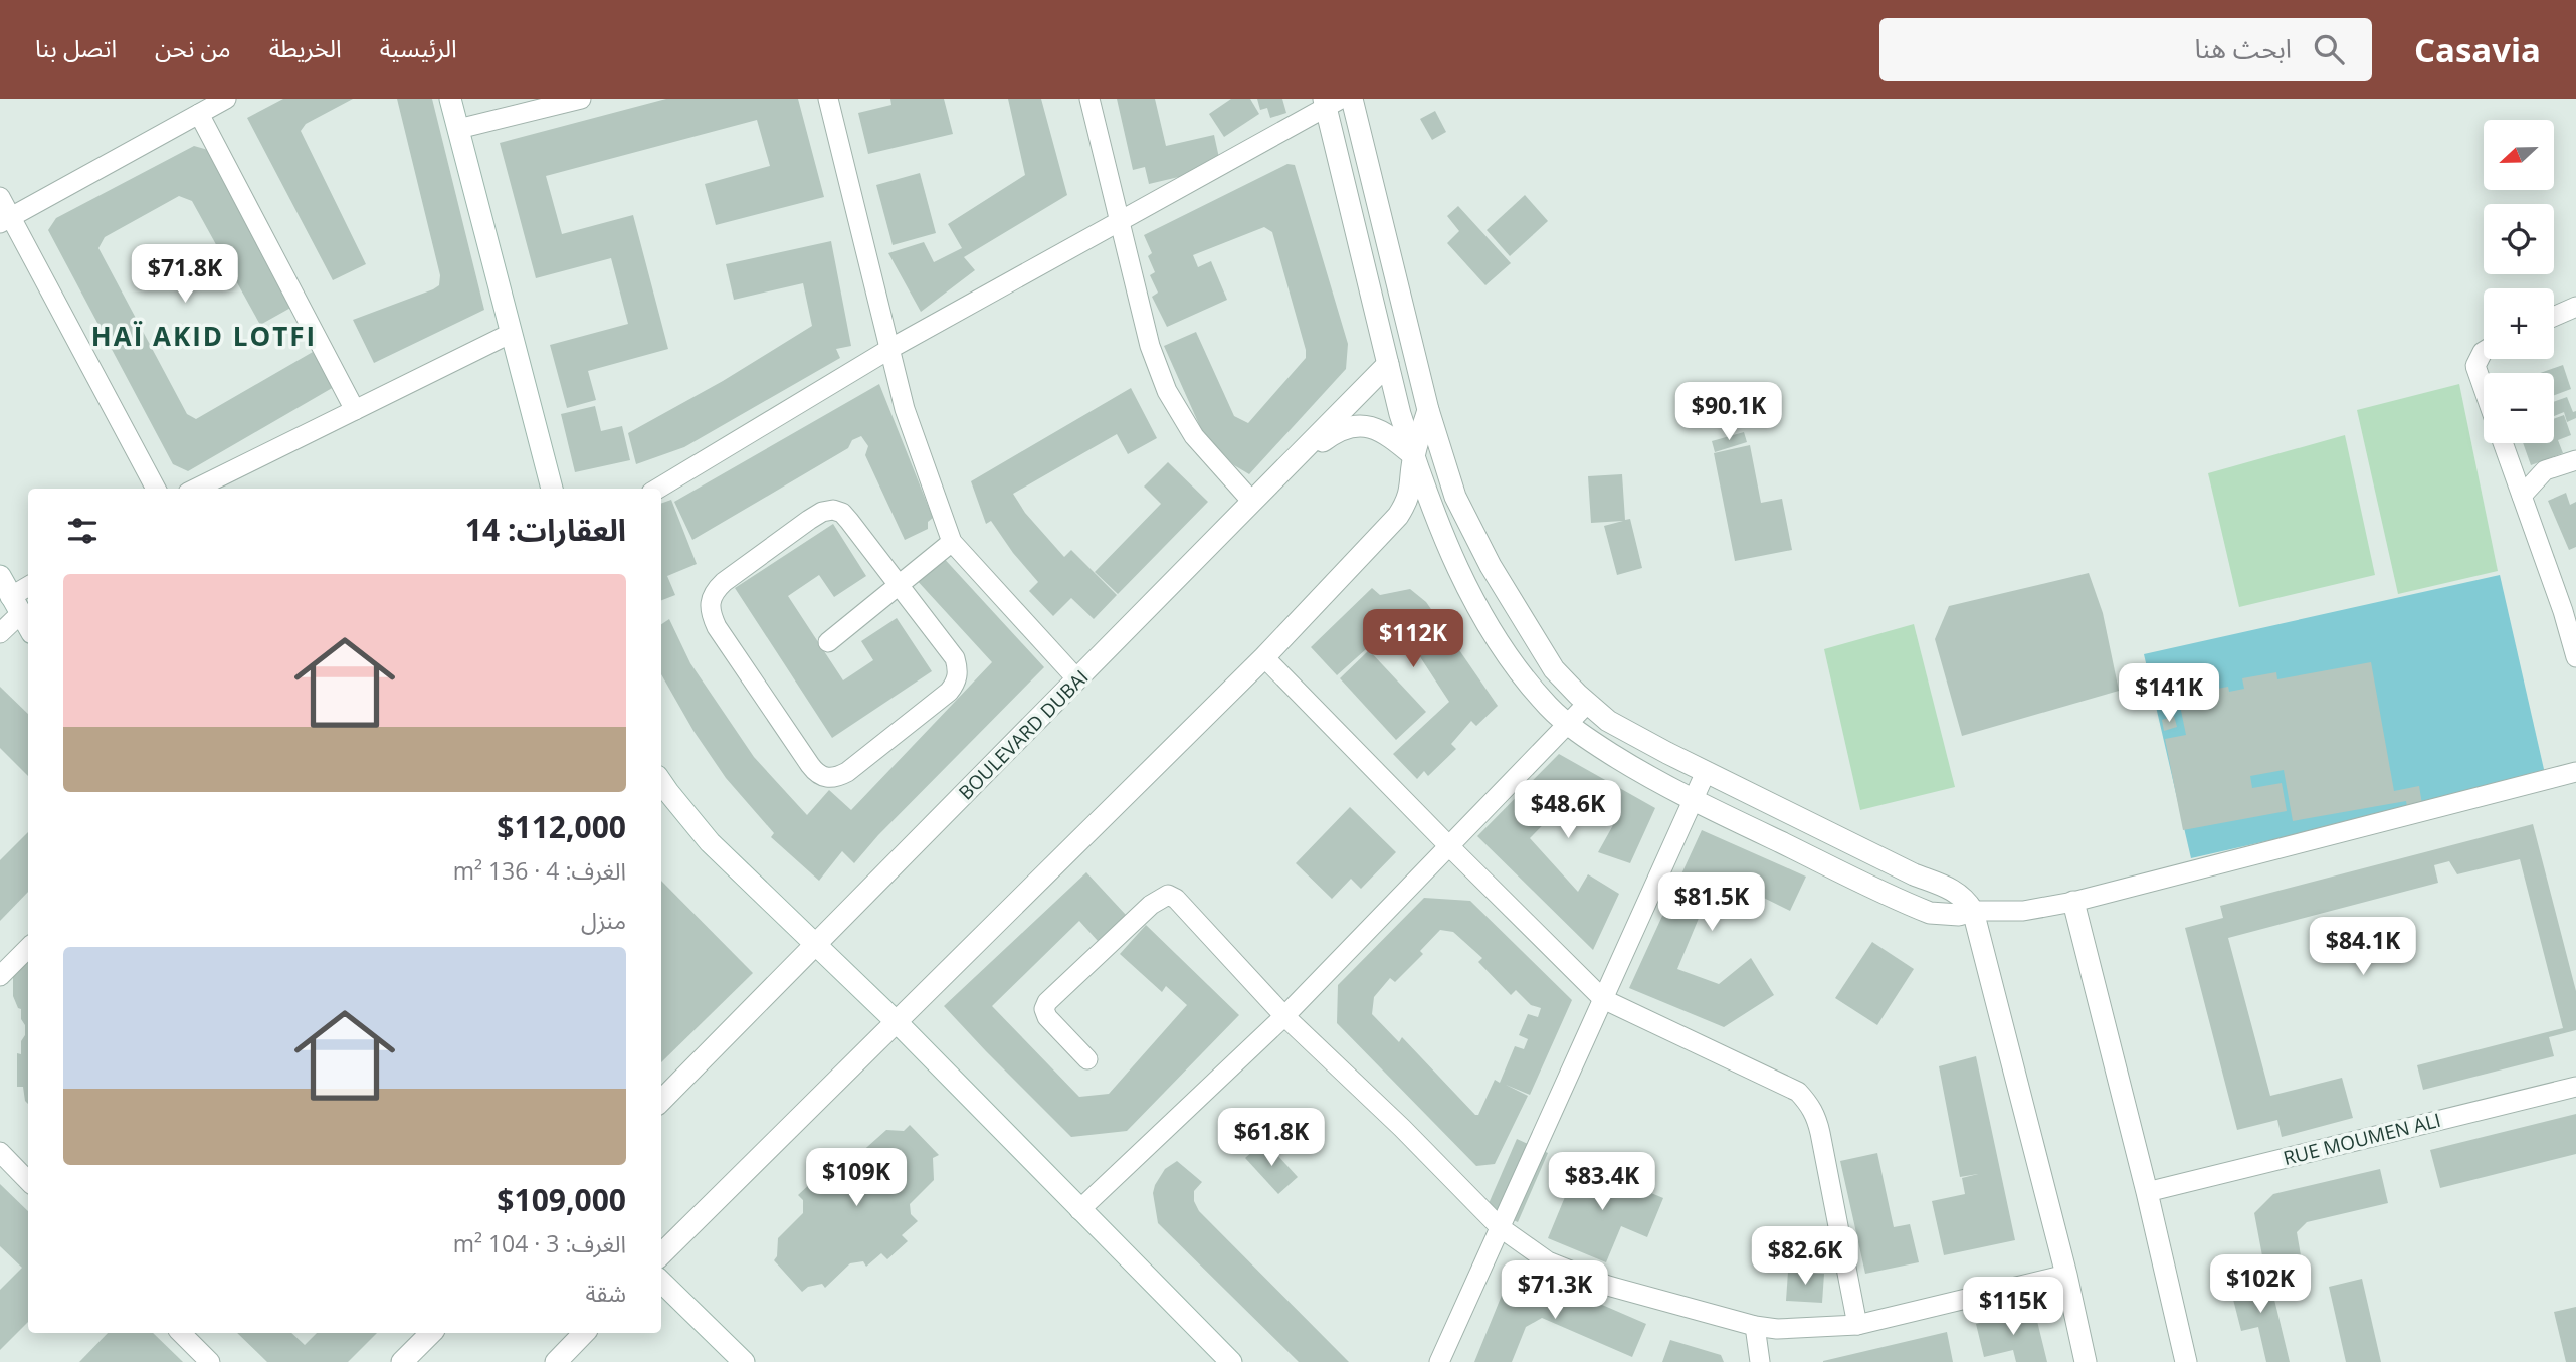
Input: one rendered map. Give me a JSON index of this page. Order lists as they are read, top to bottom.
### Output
{
  "streets": {
    "street": ["BOULEVARD DUBAI", "RUE MOUMEN ALI"]
  },
  "districts": ["HAÏ AKID LOTFI"],
  "north": "left",
  "page": {
    "header": "Casavia",
    "search": "ابحث هنا",
    "nav": [
      "الرئيسية",
      "الخريطة",
      "من نحن",
      "اتصل بنا"
    ],
    "map_buttons": ["+", "−"],
    "price": [
      "$71.8K",
      "$90.1K",
      "$112K",
      "$141K",
      "$48.6K",
      "$81.5K",
      "$84.1K",
      "$61.8K",
      "$109K",
      "$83.4K",
      "$82.6K",
      "$102K",
      "$71.3K",
      "$115K"
    ],
    "heading": "العقارات: 14",
    "list": [
      {
        "name": "$112,000",
        "note": "الغرف: 4 · 136 m² · منزل"
      },
      {
        "name": "$109,000",
        "note": "الغرف: 3 · 104 m² · شقة"
      }
    ]
  }
}
